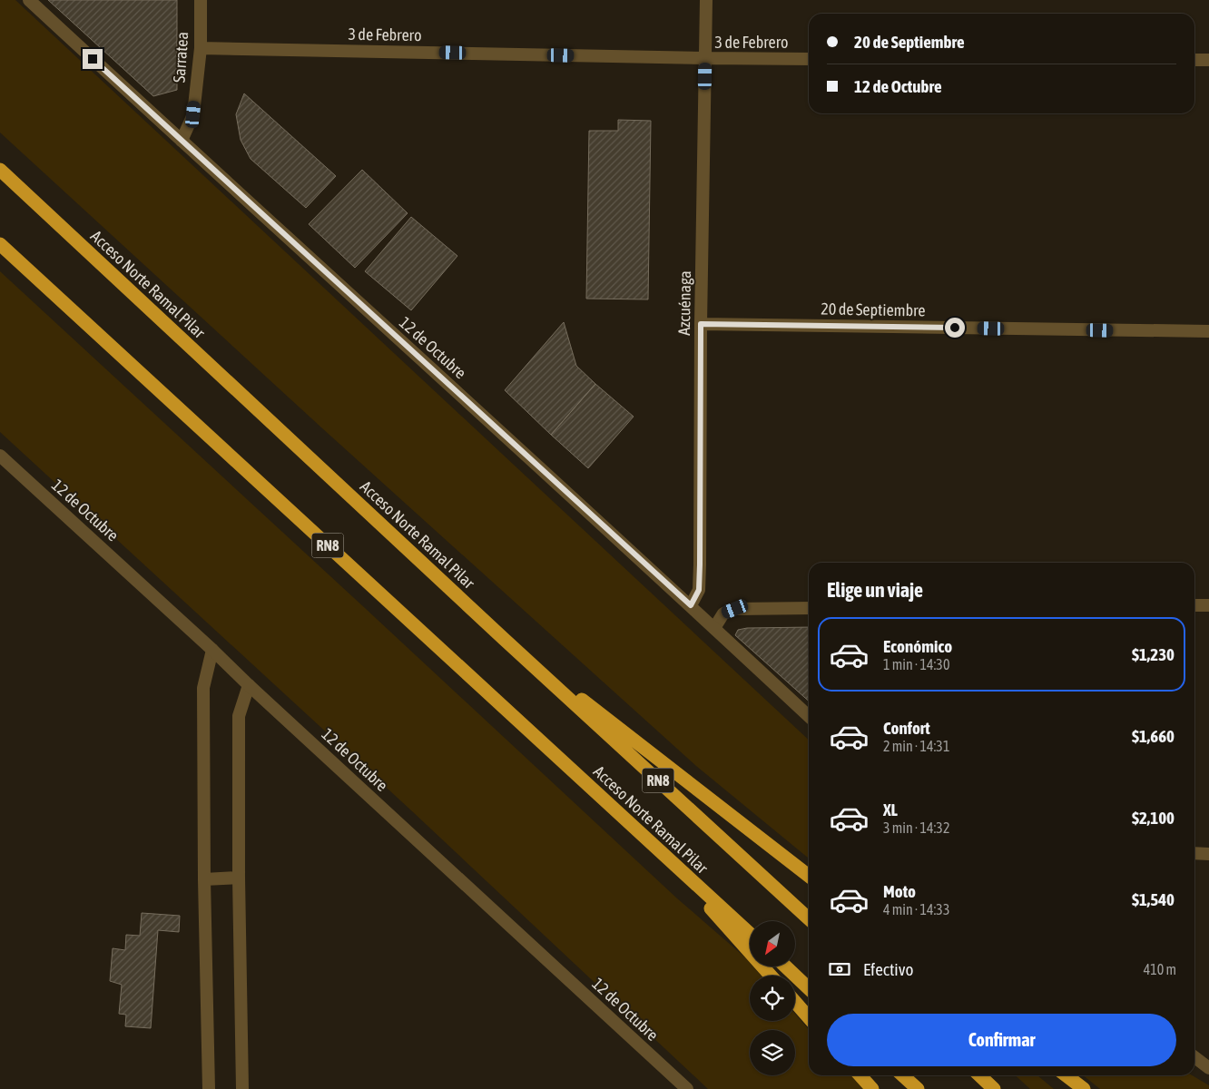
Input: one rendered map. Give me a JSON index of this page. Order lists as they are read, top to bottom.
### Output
{
  "streets": {
    "highway": ["Acceso Norte Ramal Pilar", "RN8"],
    "street": [
      "3 de Febrero",
      "Sarratea",
      "Azcuénaga",
      "20 de Septiembre",
      "12 de Octubre"
    ]
  },
  "crossings": [
    ["3 de Febrero", "Sarratea"],
    ["3 de Febrero", "Azcuénaga"],
    ["Sarratea", "12 de Octubre"],
    ["Azcuénaga", "20 de Septiembre"],
    ["Azcuénaga", "12 de Octubre"]
  ],
  "north": "bottom left",
  "page": {
    "banner": ["20 de Septiembre", "12 de Octubre"],
    "heading": "Elige un viaje",
    "list": [
      {
        "name": "Económico",
        "note": "1 min · 14:30",
        "value": "$1,230"
      },
      {
        "name": "Confort",
        "note": "2 min · 14:31",
        "value": "$1,660"
      },
      {
        "name": "XL",
        "note": "3 min · 14:32",
        "value": "$2,100"
      },
      {
        "name": "Moto",
        "note": "4 min · 14:33",
        "value": "$1,540"
      }
    ],
    "pay": ["Efectivo", "410 m"],
    "buttons": "Confirmar"
  }
}
